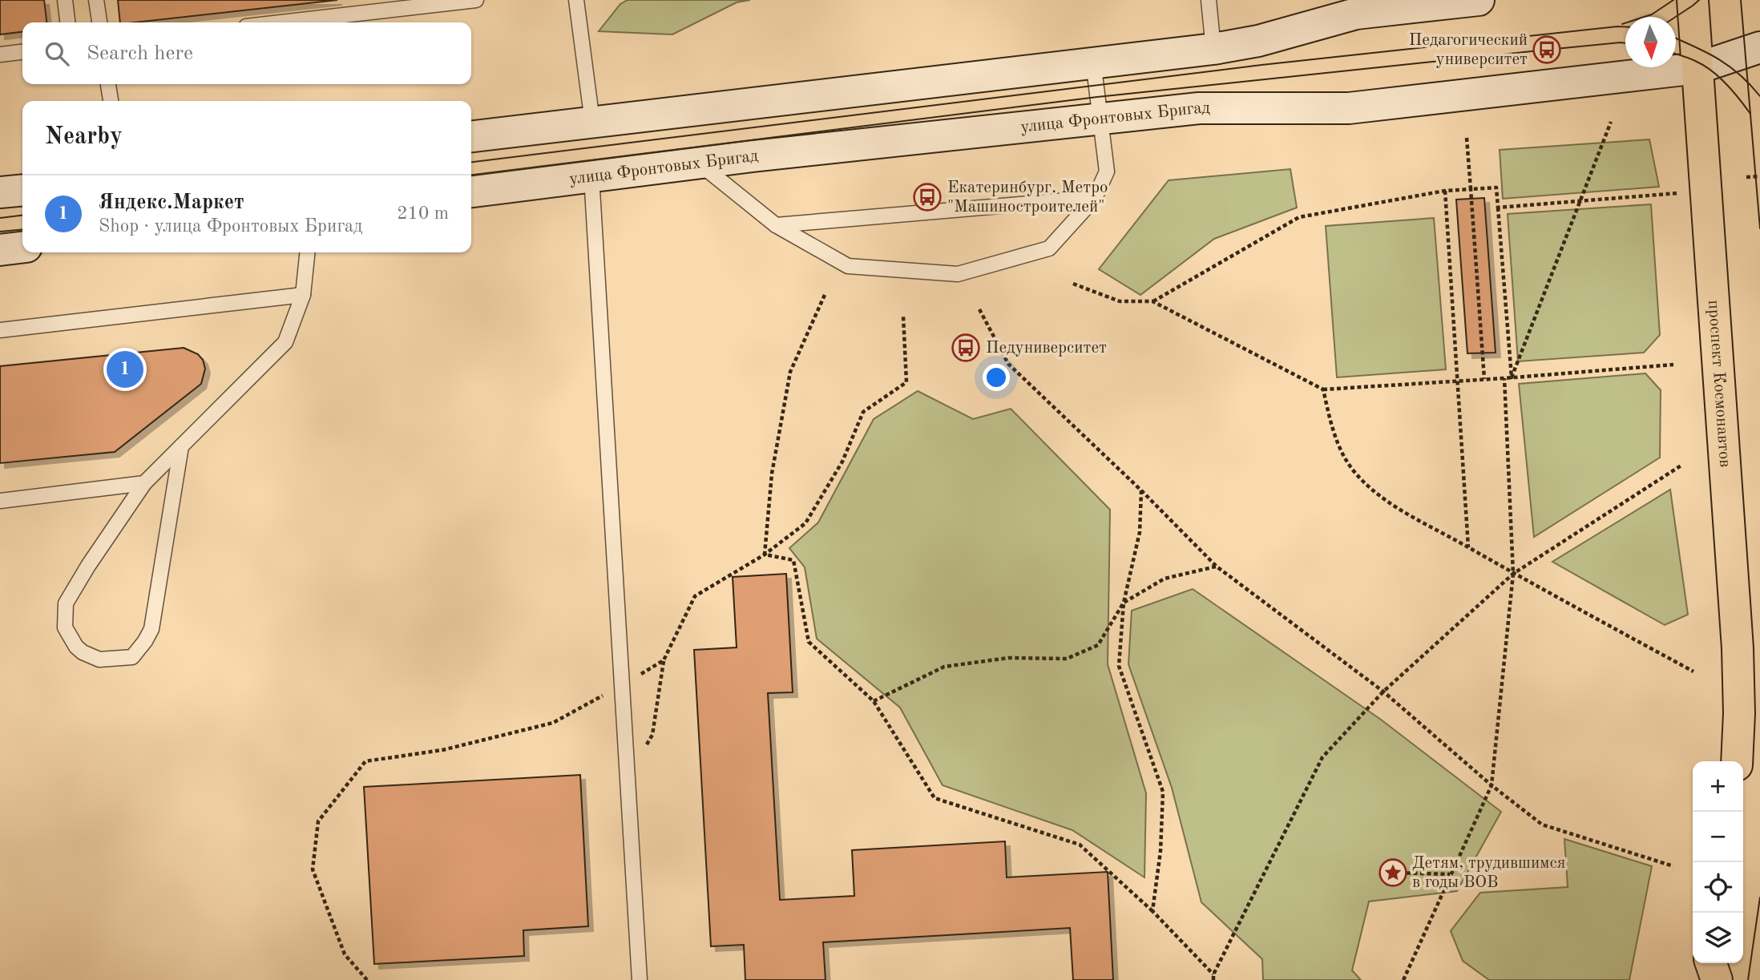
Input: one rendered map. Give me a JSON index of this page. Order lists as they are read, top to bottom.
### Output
{
  "streets": {
    "main road": ["улица Фронтовых Бригад", "проспект Космонавтов"]
  },
  "crossings": [
    ["улица Фронтовых Бригад", "проспект Космонавтов"]
  ],
  "places": {
    "bus stop": ["Педагогический университет", "Екатеринбург. Метро \"Машиностроителей\"", "Педуниверситет"],
    "place": ["Детям, трудившимся в годы ВОВ"]
  },
  "north": "bottom",
  "page": {
    "search": "Search here",
    "heading": "Nearby",
    "list": [
      {
        "mark": "1",
        "name": "Яндекс.Маркет",
        "note": "Shop · улица Фронтовых Бригад",
        "value": "210 m"
      }
    ],
    "pins": "1",
    "map_buttons": ["+", "−"]
  }
}
